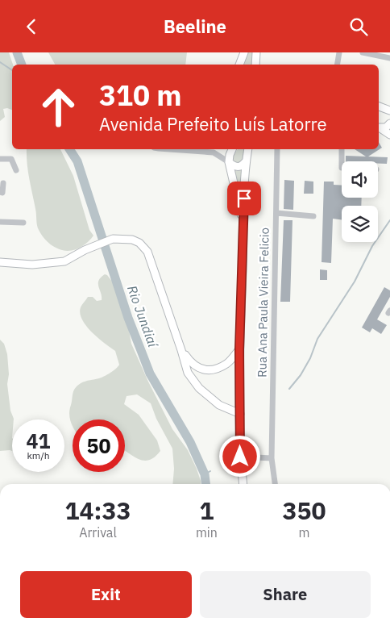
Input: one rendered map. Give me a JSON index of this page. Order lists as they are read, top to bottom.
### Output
{
  "streets": {
    "street": ["Rua Ana Paula Vieira Felicio"]
  },
  "water": ["Rio Jundiaí"],
  "page": {
    "header": "Beeline",
    "turn": ["310 m", "Avenida Prefeito Luís Latorre"],
    "speed": "41 km/h",
    "limit": "50",
    "eta": [
      "14:33",
      "Arrival",
      "1",
      "min",
      "350",
      "m"
    ],
    "buttons": ["Exit", "Share"]
  }
}
